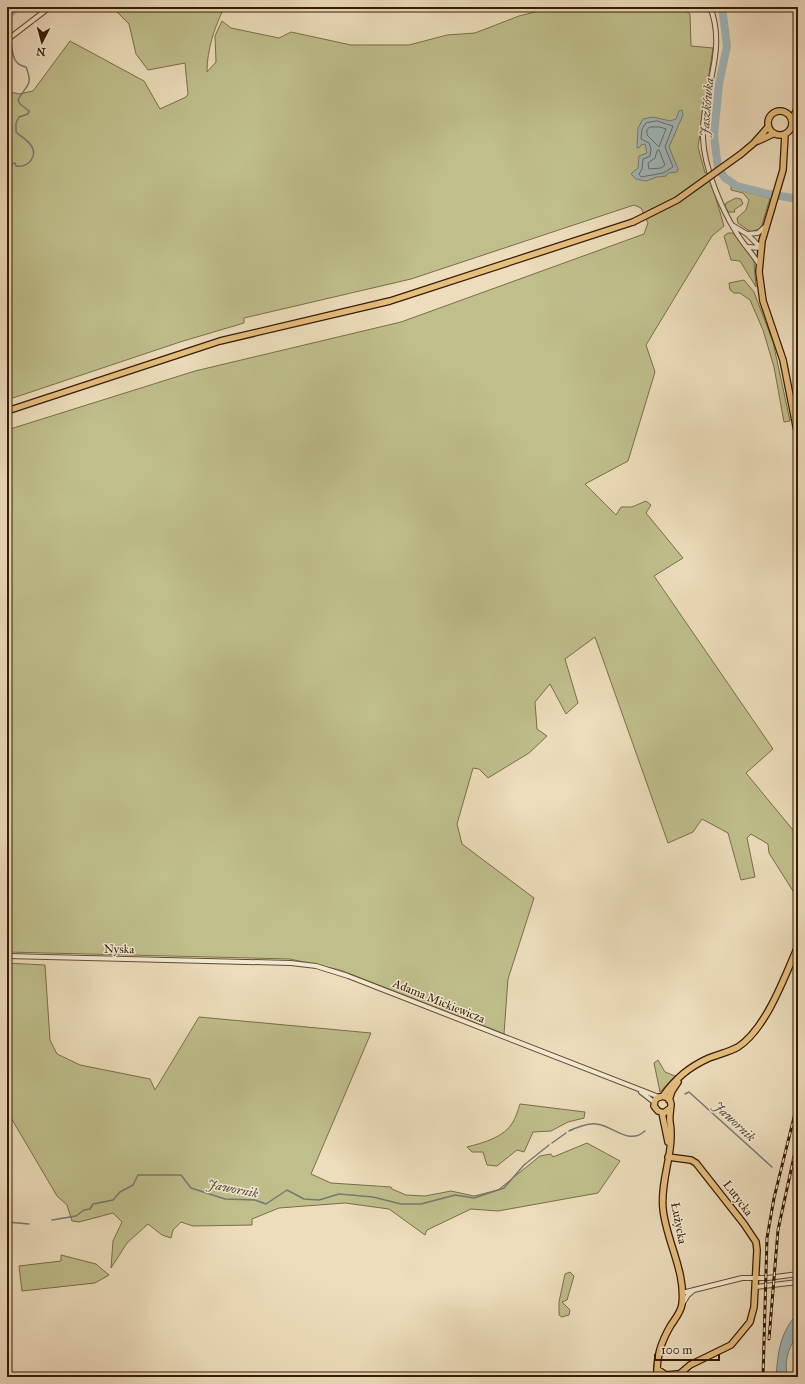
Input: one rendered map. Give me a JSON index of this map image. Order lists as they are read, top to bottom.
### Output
{
  "streets": {
    "main road": ["Lutycka", "Łużycka"],
    "street": ["Nyska", "Adama Mickiewicza"]
  },
  "crossings": [
    ["Nyska", "Adama Mickiewicza"],
    ["Lutycka", "Łużycka"]
  ],
  "water": ["Jaszkówka", "Jawornik"],
  "scale_bar": "100 m",
  "north": "bottom"
}
